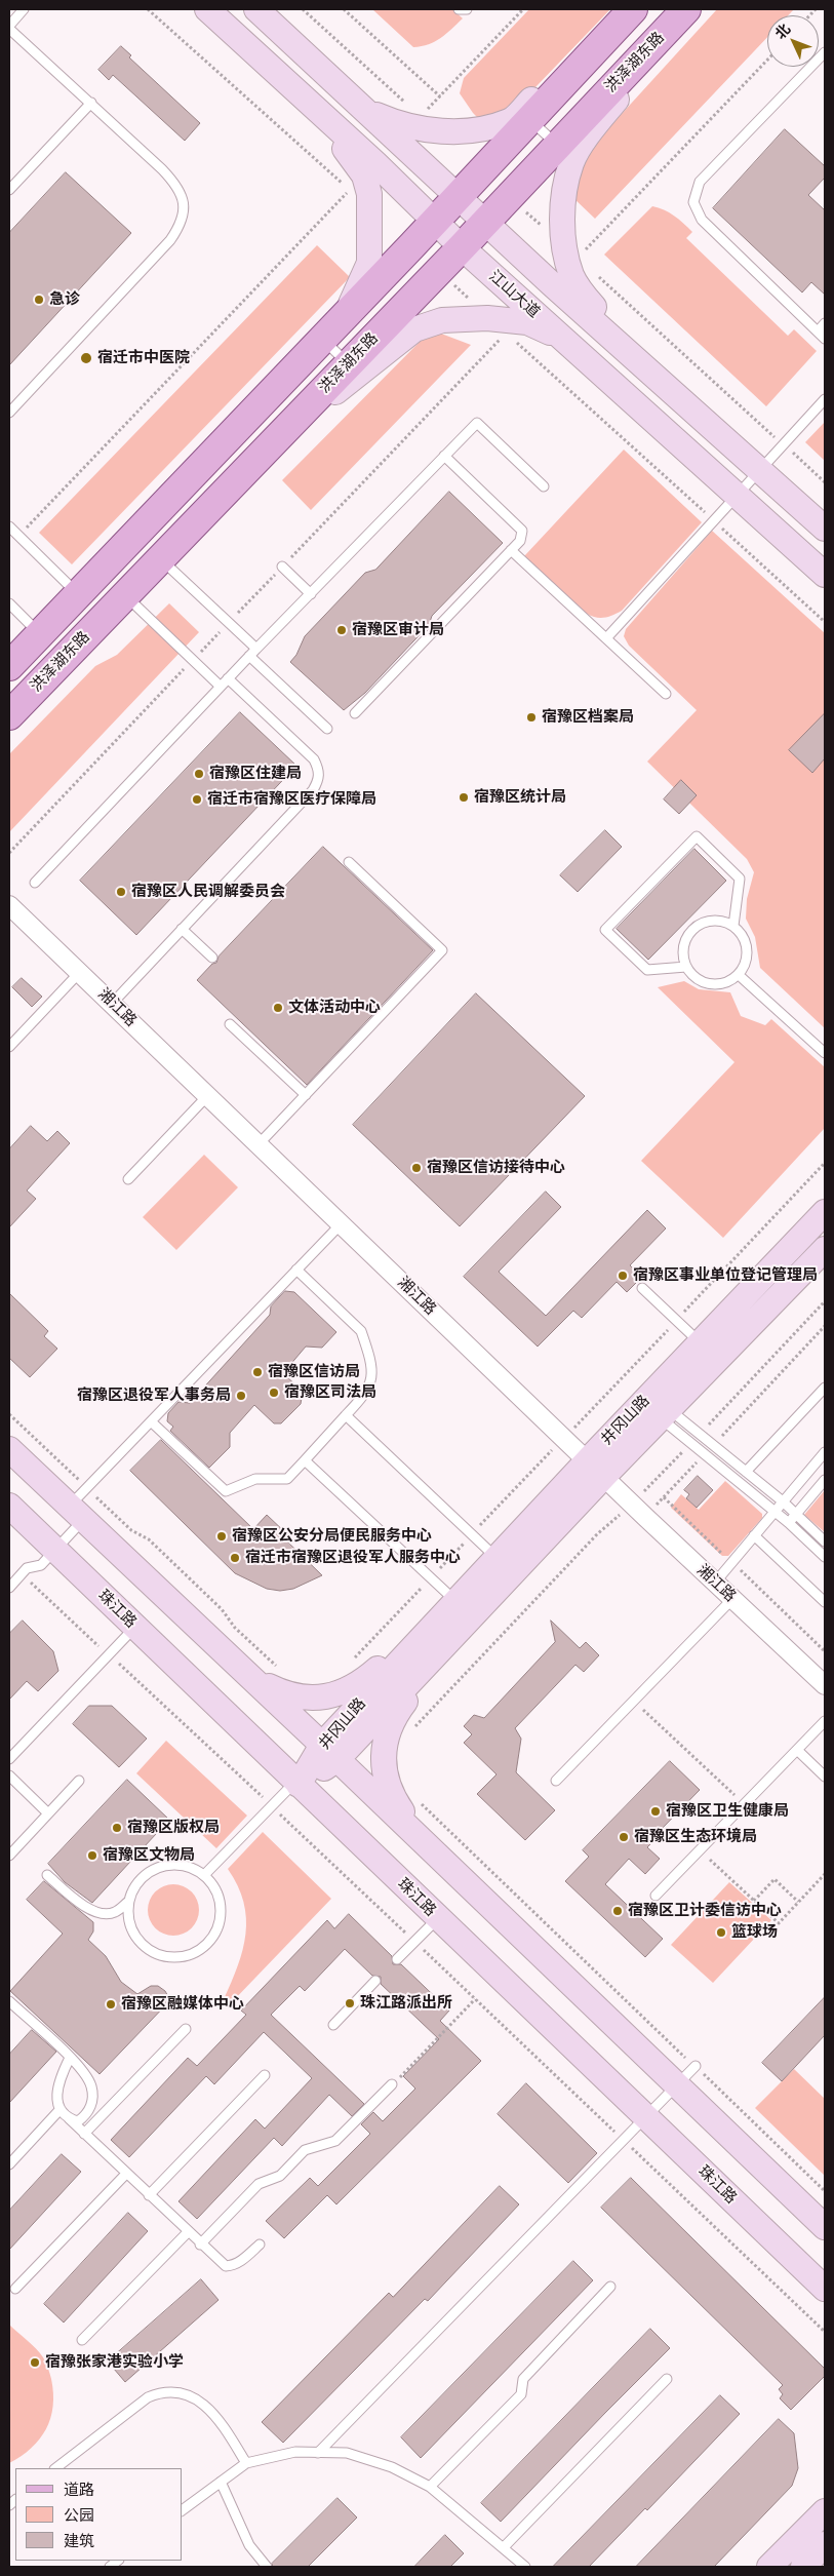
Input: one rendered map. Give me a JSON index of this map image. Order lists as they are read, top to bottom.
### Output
{
  "streets": {
    "main road": ["洪泽湖东路"],
    "street": [
      "江山大道",
      "湘江路",
      "井冈山路",
      "珠江路"
    ]
  },
  "crossings": [
    ["洪泽湖东路", "江山大道"],
    ["湘江路", "井冈山路"],
    ["井冈山路", "珠江路"]
  ],
  "places": [
    "急诊",
    "宿迁市中医院",
    "宿豫区审计局",
    "宿豫区档案局",
    "宿豫区住建局",
    "宿豫区统计局",
    "宿迁市宿豫区医疗保障局",
    "宿豫区人民调解委员会",
    "文体活动中心",
    "宿豫区信访接待中心",
    "宿豫区事业单位登记管理局",
    "宿豫区信访局",
    "宿豫区司法局",
    "宿豫区退役军人事务局",
    "宿豫区公安分局便民服务中心",
    "宿迁市宿豫区退役军人服务中心",
    "宿豫区卫生健康局",
    "宿豫区版权局",
    "宿豫区生态环境局",
    "宿豫区文物局",
    "宿豫区卫计委信访中心",
    "篮球场",
    "珠江路派出所",
    "宿豫区融媒体中心",
    "宿豫张家港实验小学"
  ],
  "legend": ["道路", "公园", "建筑"],
  "north": "top left"
}
